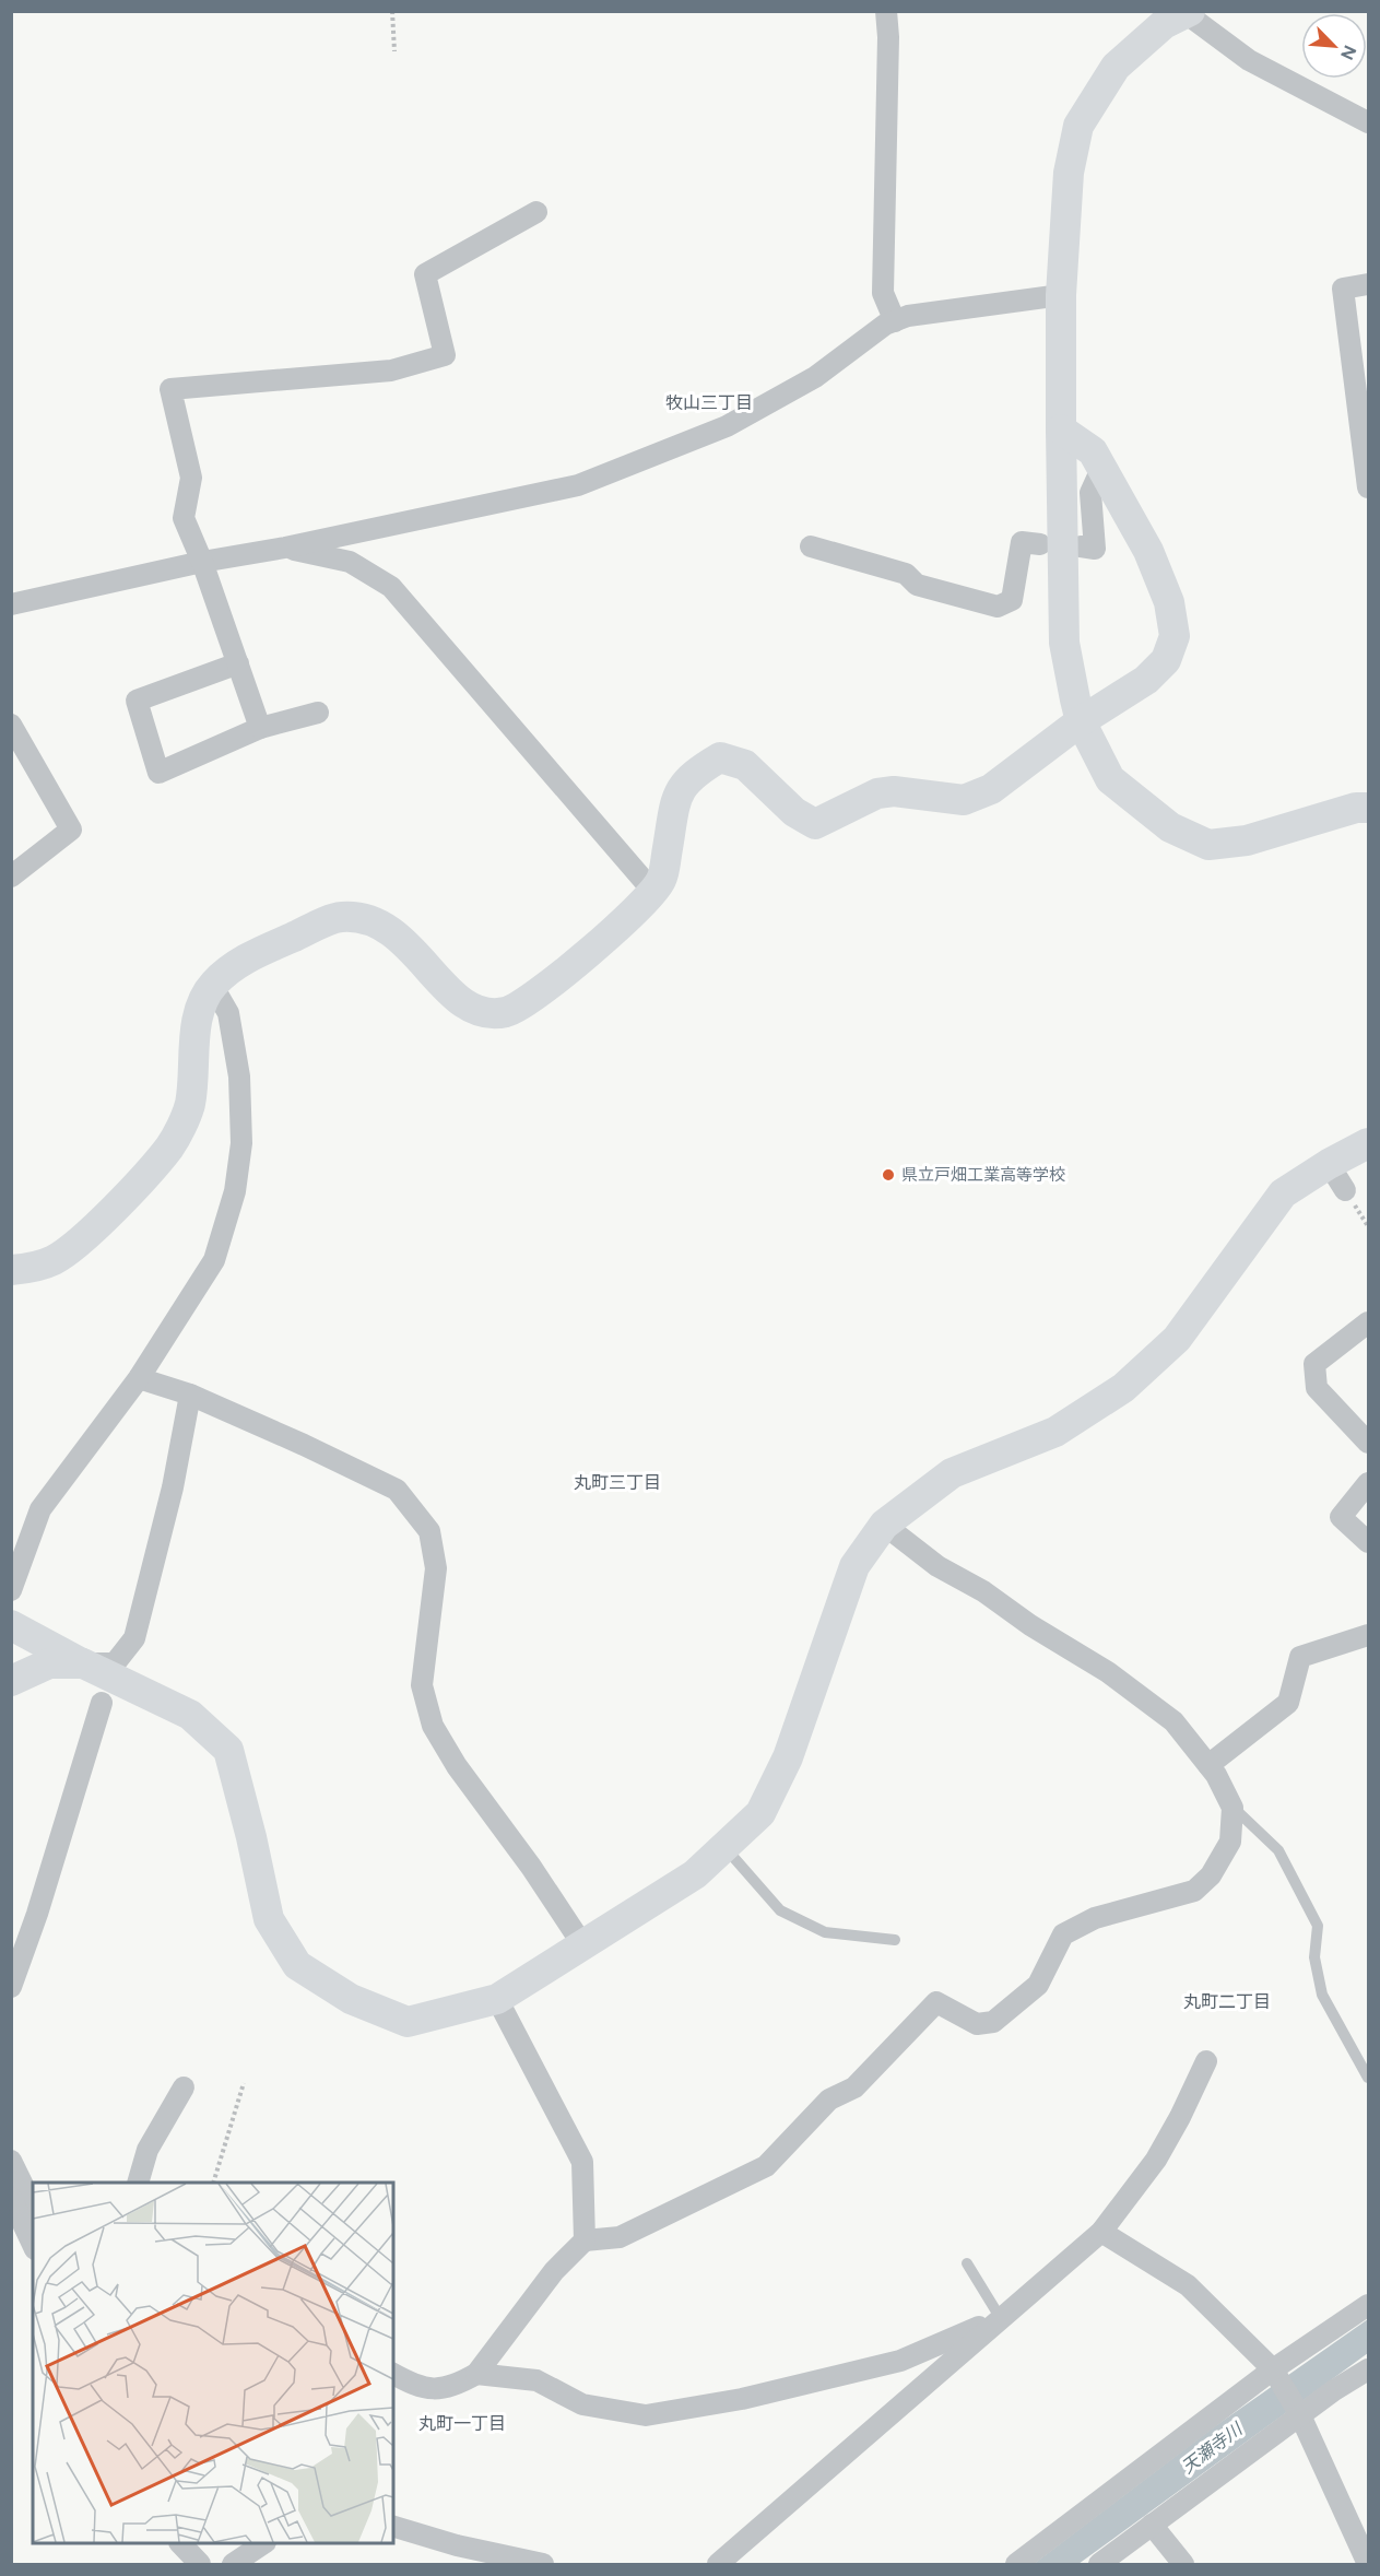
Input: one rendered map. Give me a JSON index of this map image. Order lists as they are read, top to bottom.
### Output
{
  "districts": [
    "牧山三丁目",
    "丸町三丁目",
    "丸町二丁目",
    "丸町一丁目"
  ],
  "water": ["天瀬寺川"],
  "places": ["県立戸畑工業高等学校"],
  "north": "bottom right"
}
